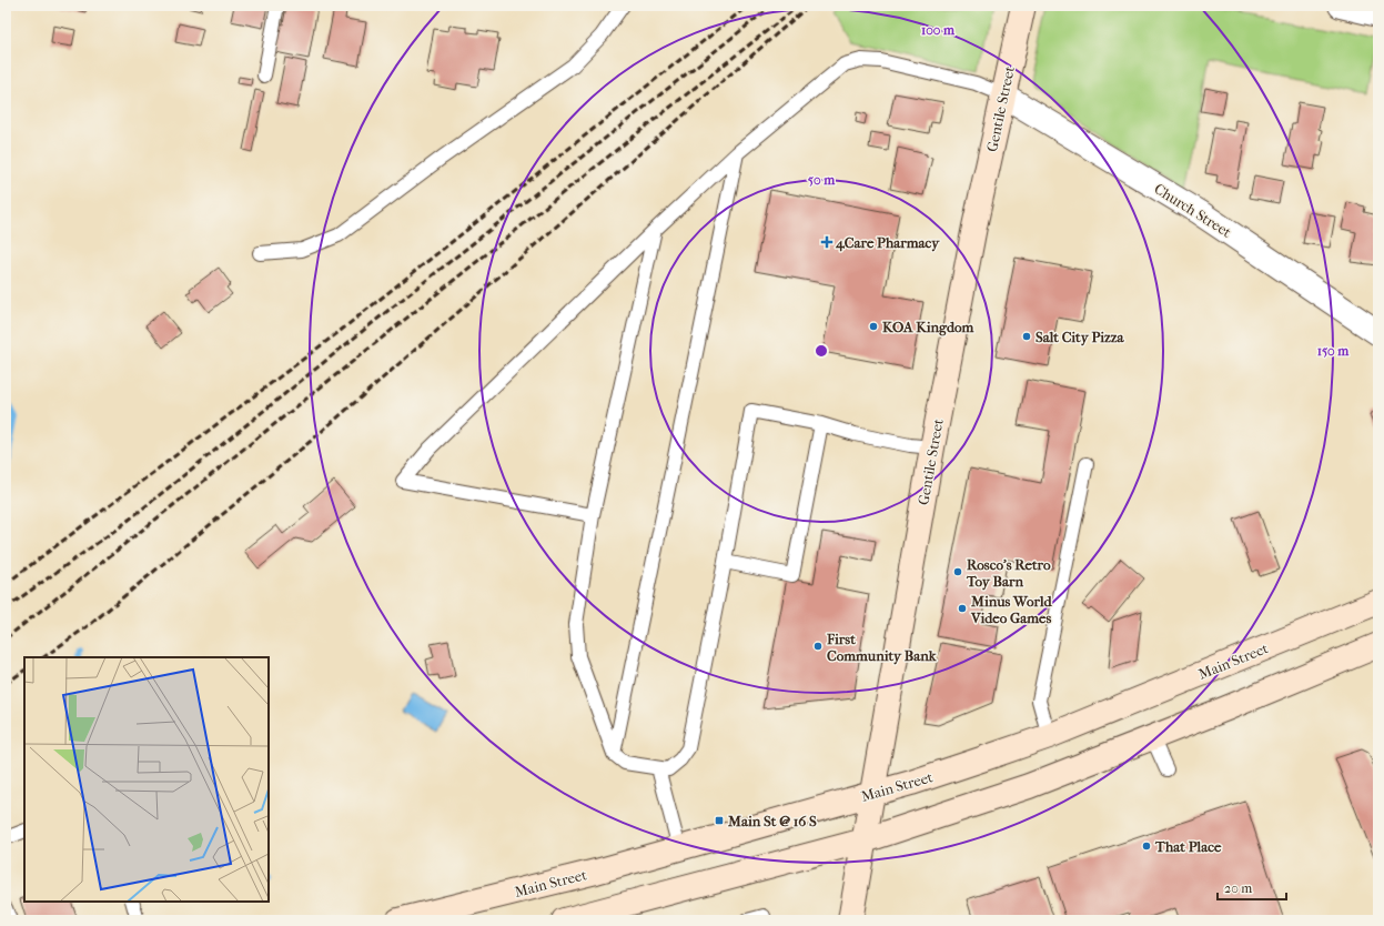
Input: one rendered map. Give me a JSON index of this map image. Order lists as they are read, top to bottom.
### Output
{
  "streets": {
    "main road": ["Gentile Street", "Main Street"],
    "street": ["Church Street"]
  },
  "crossings": [
    ["Gentile Street", "Church Street"],
    ["Gentile Street", "Main Street"]
  ],
  "places": {
    "health": ["4Care Pharmacy"],
    "other": [
      "KOA Kingdom",
      "Salt City Pizza",
      "Rosco's Retro Toy Barn",
      "Minus World Video Games",
      "First Community Bank",
      "That Place"
    ],
    "transit": ["Main St @ 16 S"]
  },
  "scale_bar": "20 m",
  "rings": ["100 m", "50 m", "150 m"]
}
